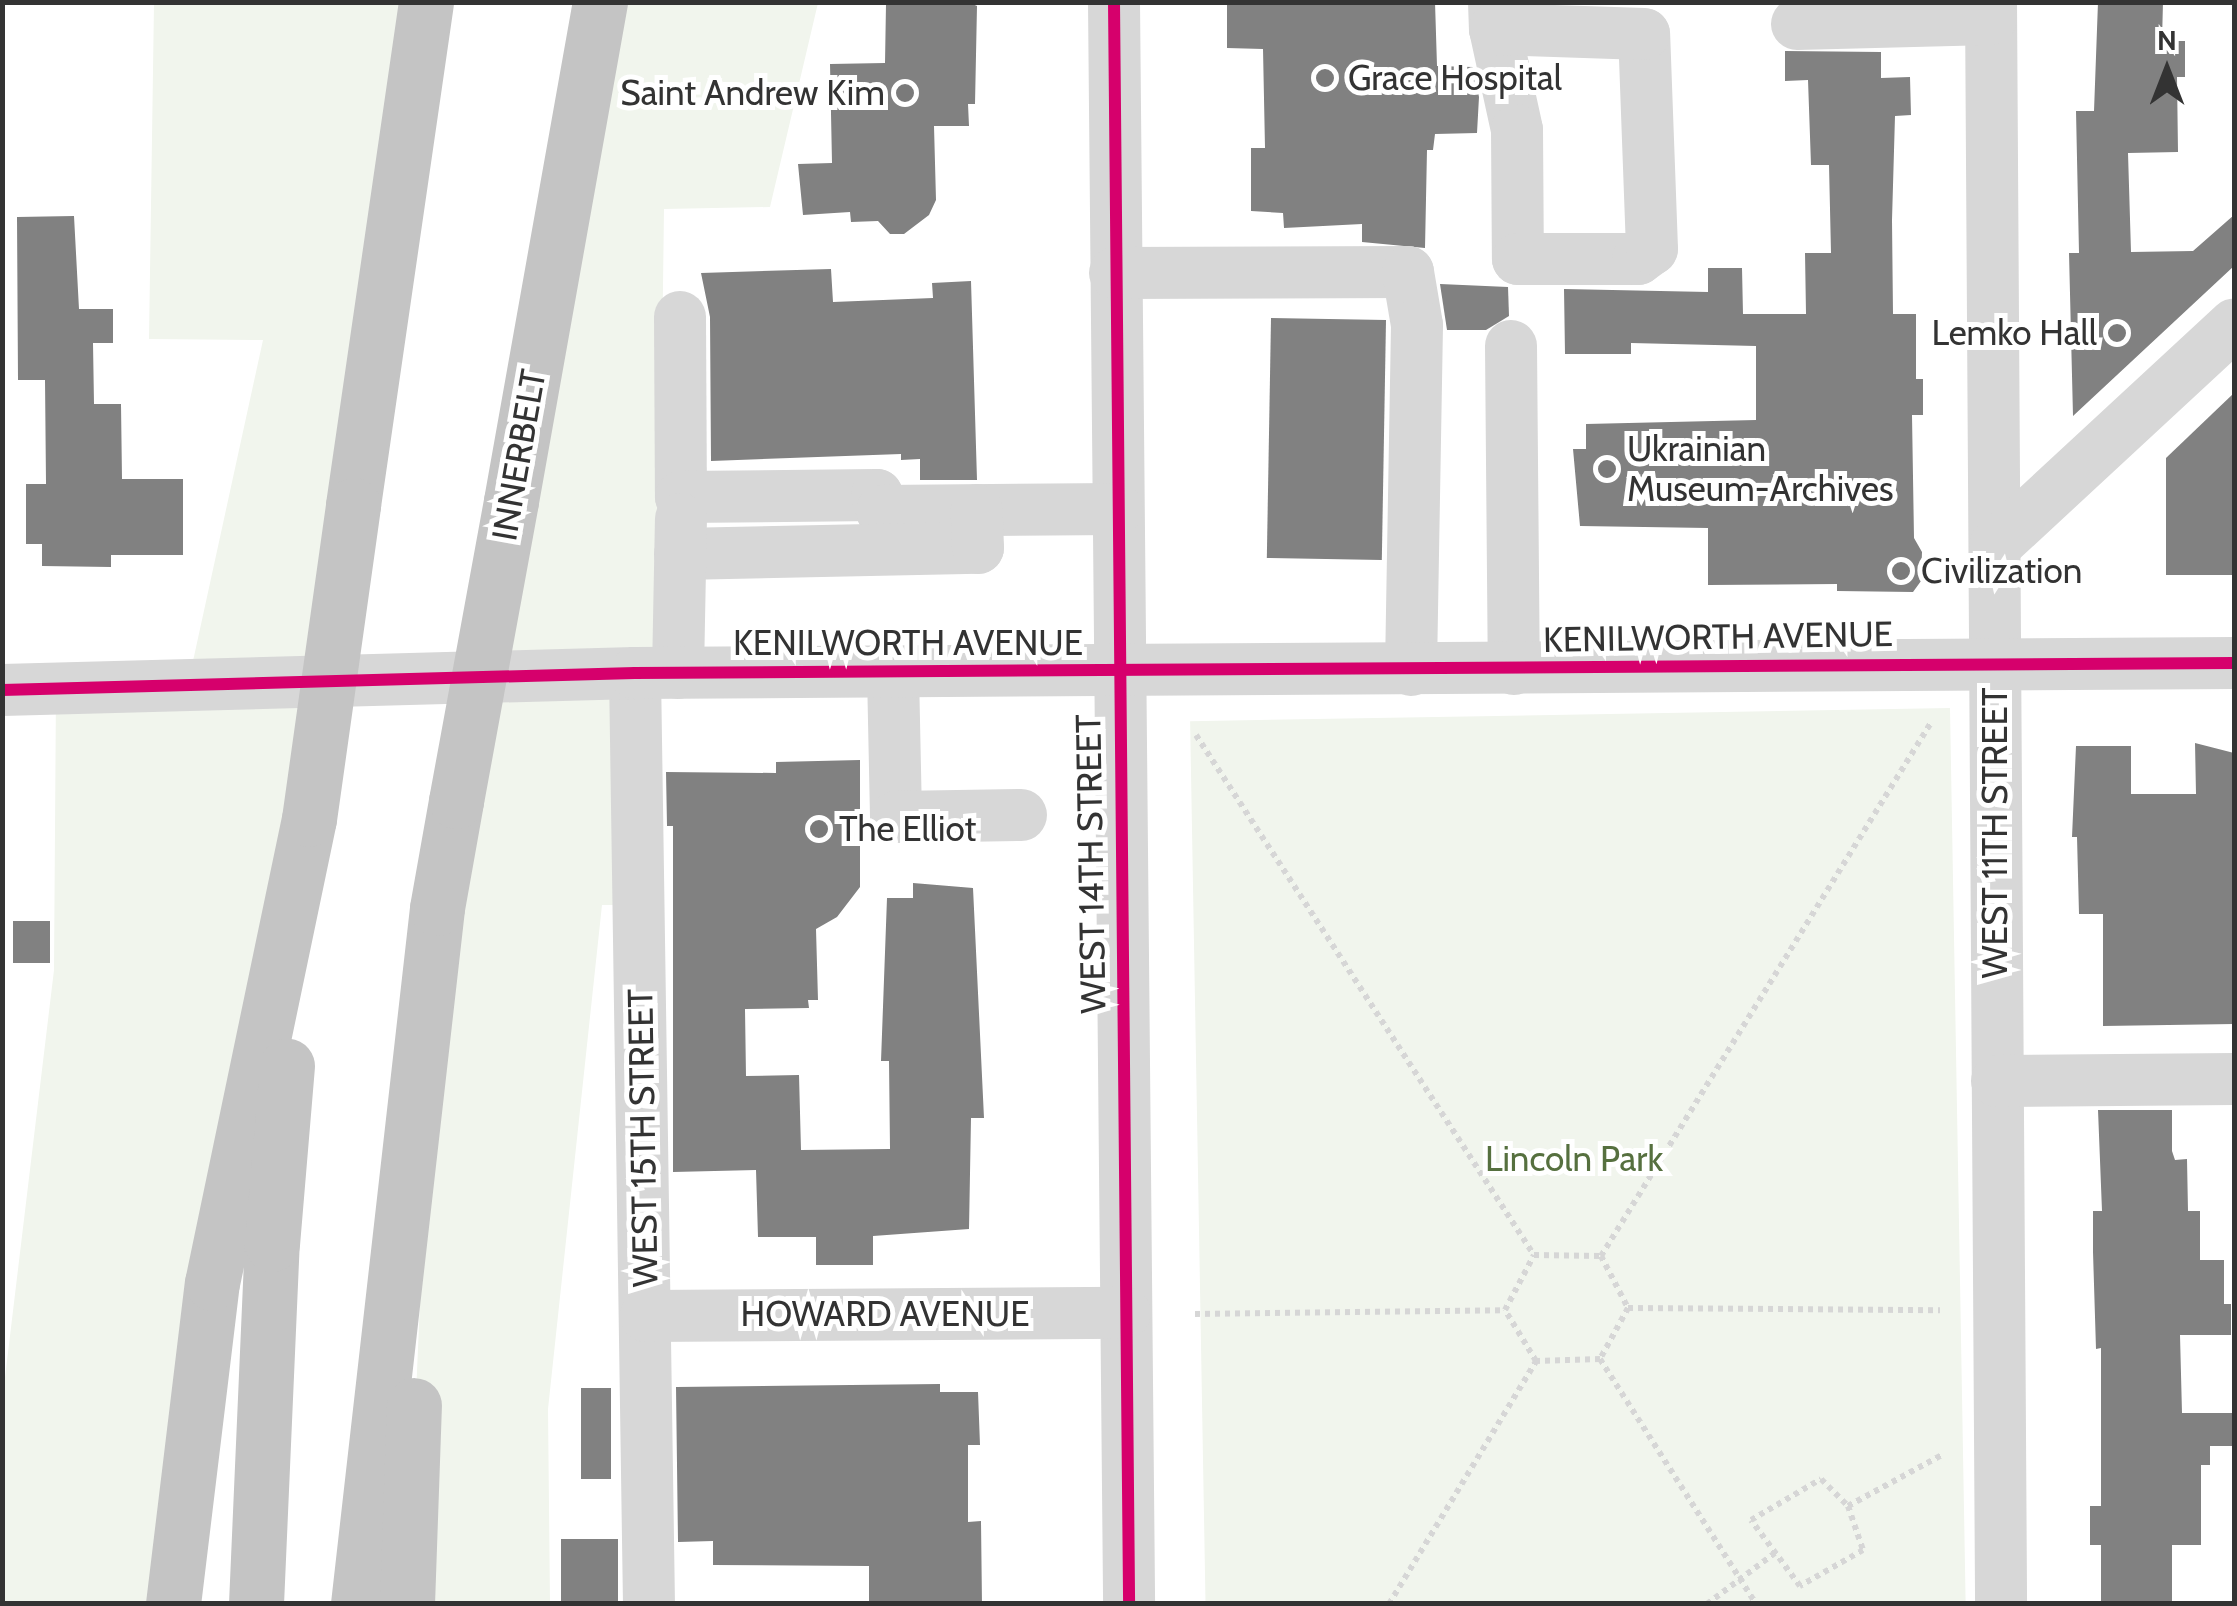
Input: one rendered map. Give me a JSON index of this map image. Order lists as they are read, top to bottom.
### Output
{
  "streets": {
    "highway": ["INNERBELT"],
    "street": [
      "KENILWORTH AVENUE",
      "WEST 11TH STREET",
      "WEST 14TH STREET",
      "WEST 15TH STREET",
      "HOWARD AVENUE"
    ]
  },
  "crossings": [
    ["KENILWORTH AVENUE", "WEST 11TH STREET"],
    ["KENILWORTH AVENUE", "WEST 14TH STREET"],
    ["KENILWORTH AVENUE", "WEST 15TH STREET"],
    ["WEST 14TH STREET", "HOWARD AVENUE"],
    ["WEST 15TH STREET", "HOWARD AVENUE"]
  ],
  "parks": ["Lincoln Park"],
  "places": [
    "Grace Hospital",
    "Saint Andrew Kim",
    "Lemko Hall",
    "Ukrainian Museum-Archives",
    "Civilization",
    "The Elliot"
  ],
  "north": "top"
}
